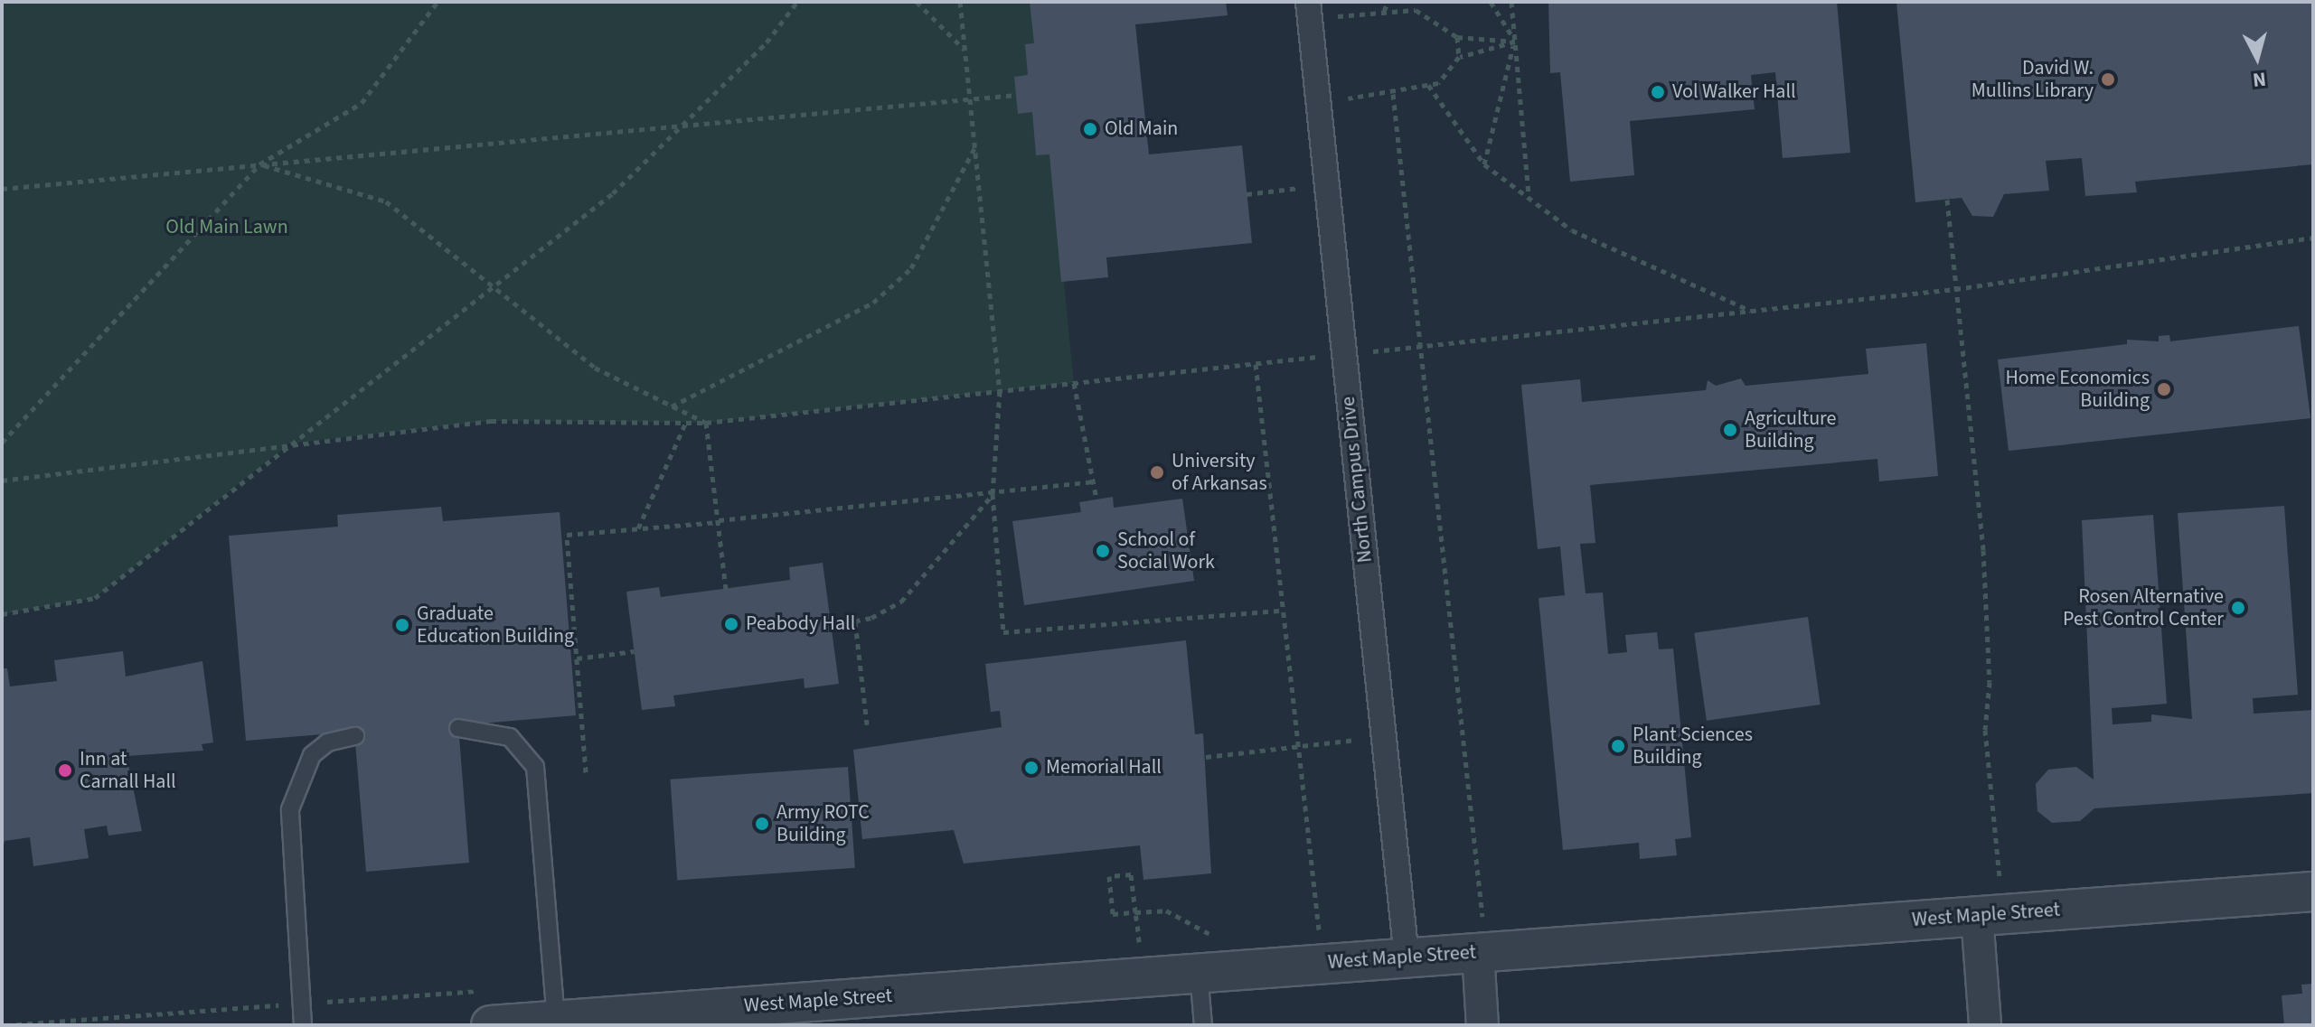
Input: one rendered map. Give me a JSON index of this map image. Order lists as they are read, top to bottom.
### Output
{
  "streets": {
    "street": ["North Campus Drive", "West Maple Street"]
  },
  "crossings": [
    ["North Campus Drive", "West Maple Street"]
  ],
  "parks": ["Old Main Lawn"],
  "places": [
    "David W. Mullins Library",
    "Vol Walker Hall",
    "Old Main",
    "Home Economics Building",
    "Agriculture Building",
    "University of Arkansas",
    "School of Social Work",
    "Rosen Alternative Pest Control Center",
    "Peabody Hall",
    "Graduate Education Building",
    "Plant Sciences Building",
    "Memorial Hall",
    "Inn at Carnall Hall",
    "Army ROTC Building"
  ],
  "north": "bottom"
}
